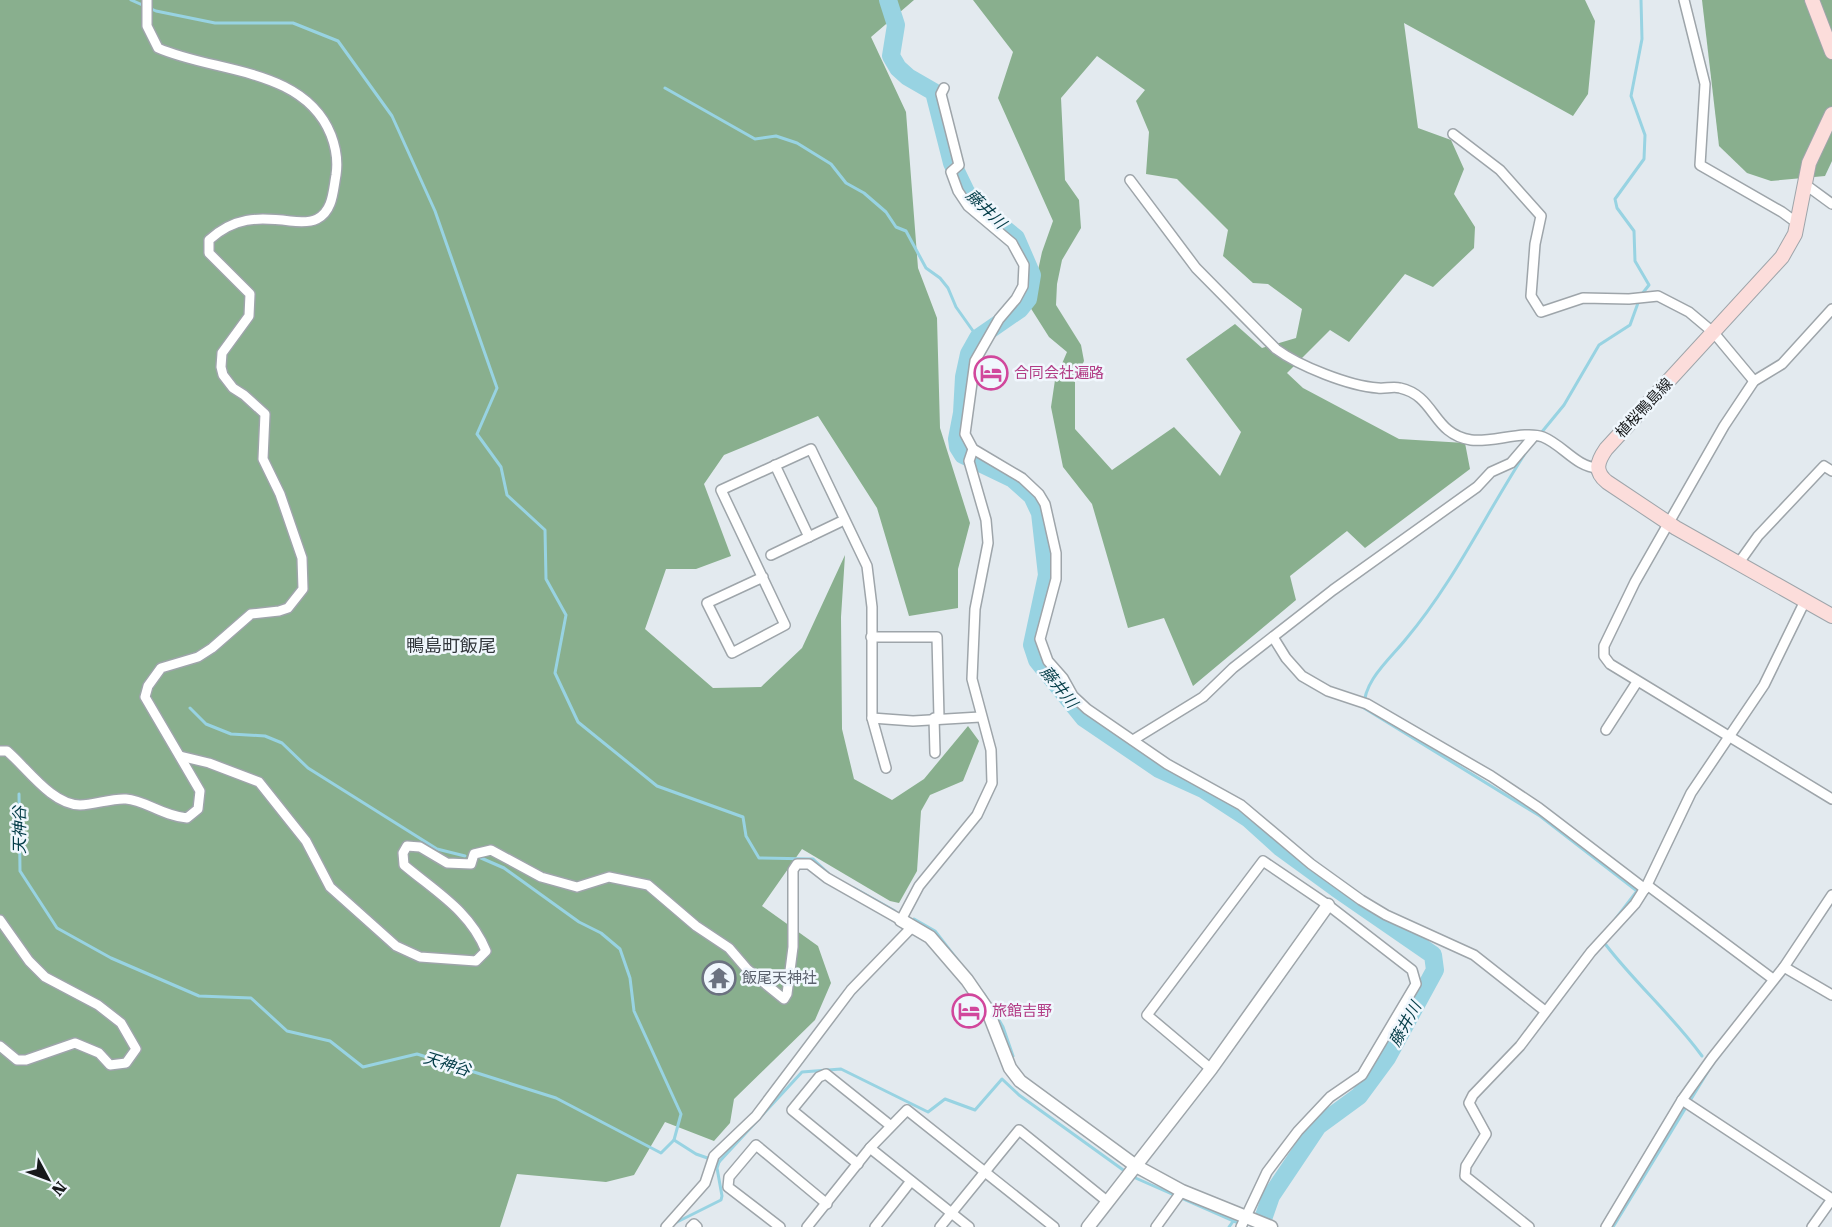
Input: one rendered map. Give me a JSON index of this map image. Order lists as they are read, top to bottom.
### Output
{
  "streets": {
    "main road": ["植桜鴨島線"]
  },
  "districts": ["鴨島町飯尾"],
  "water": ["藤井川", "天神谷"],
  "places": {
    "hotel": ["合同会社遍路", "旅館吉野"],
    "temple": ["飯尾天神社"]
  },
  "north": "bottom right"
}
